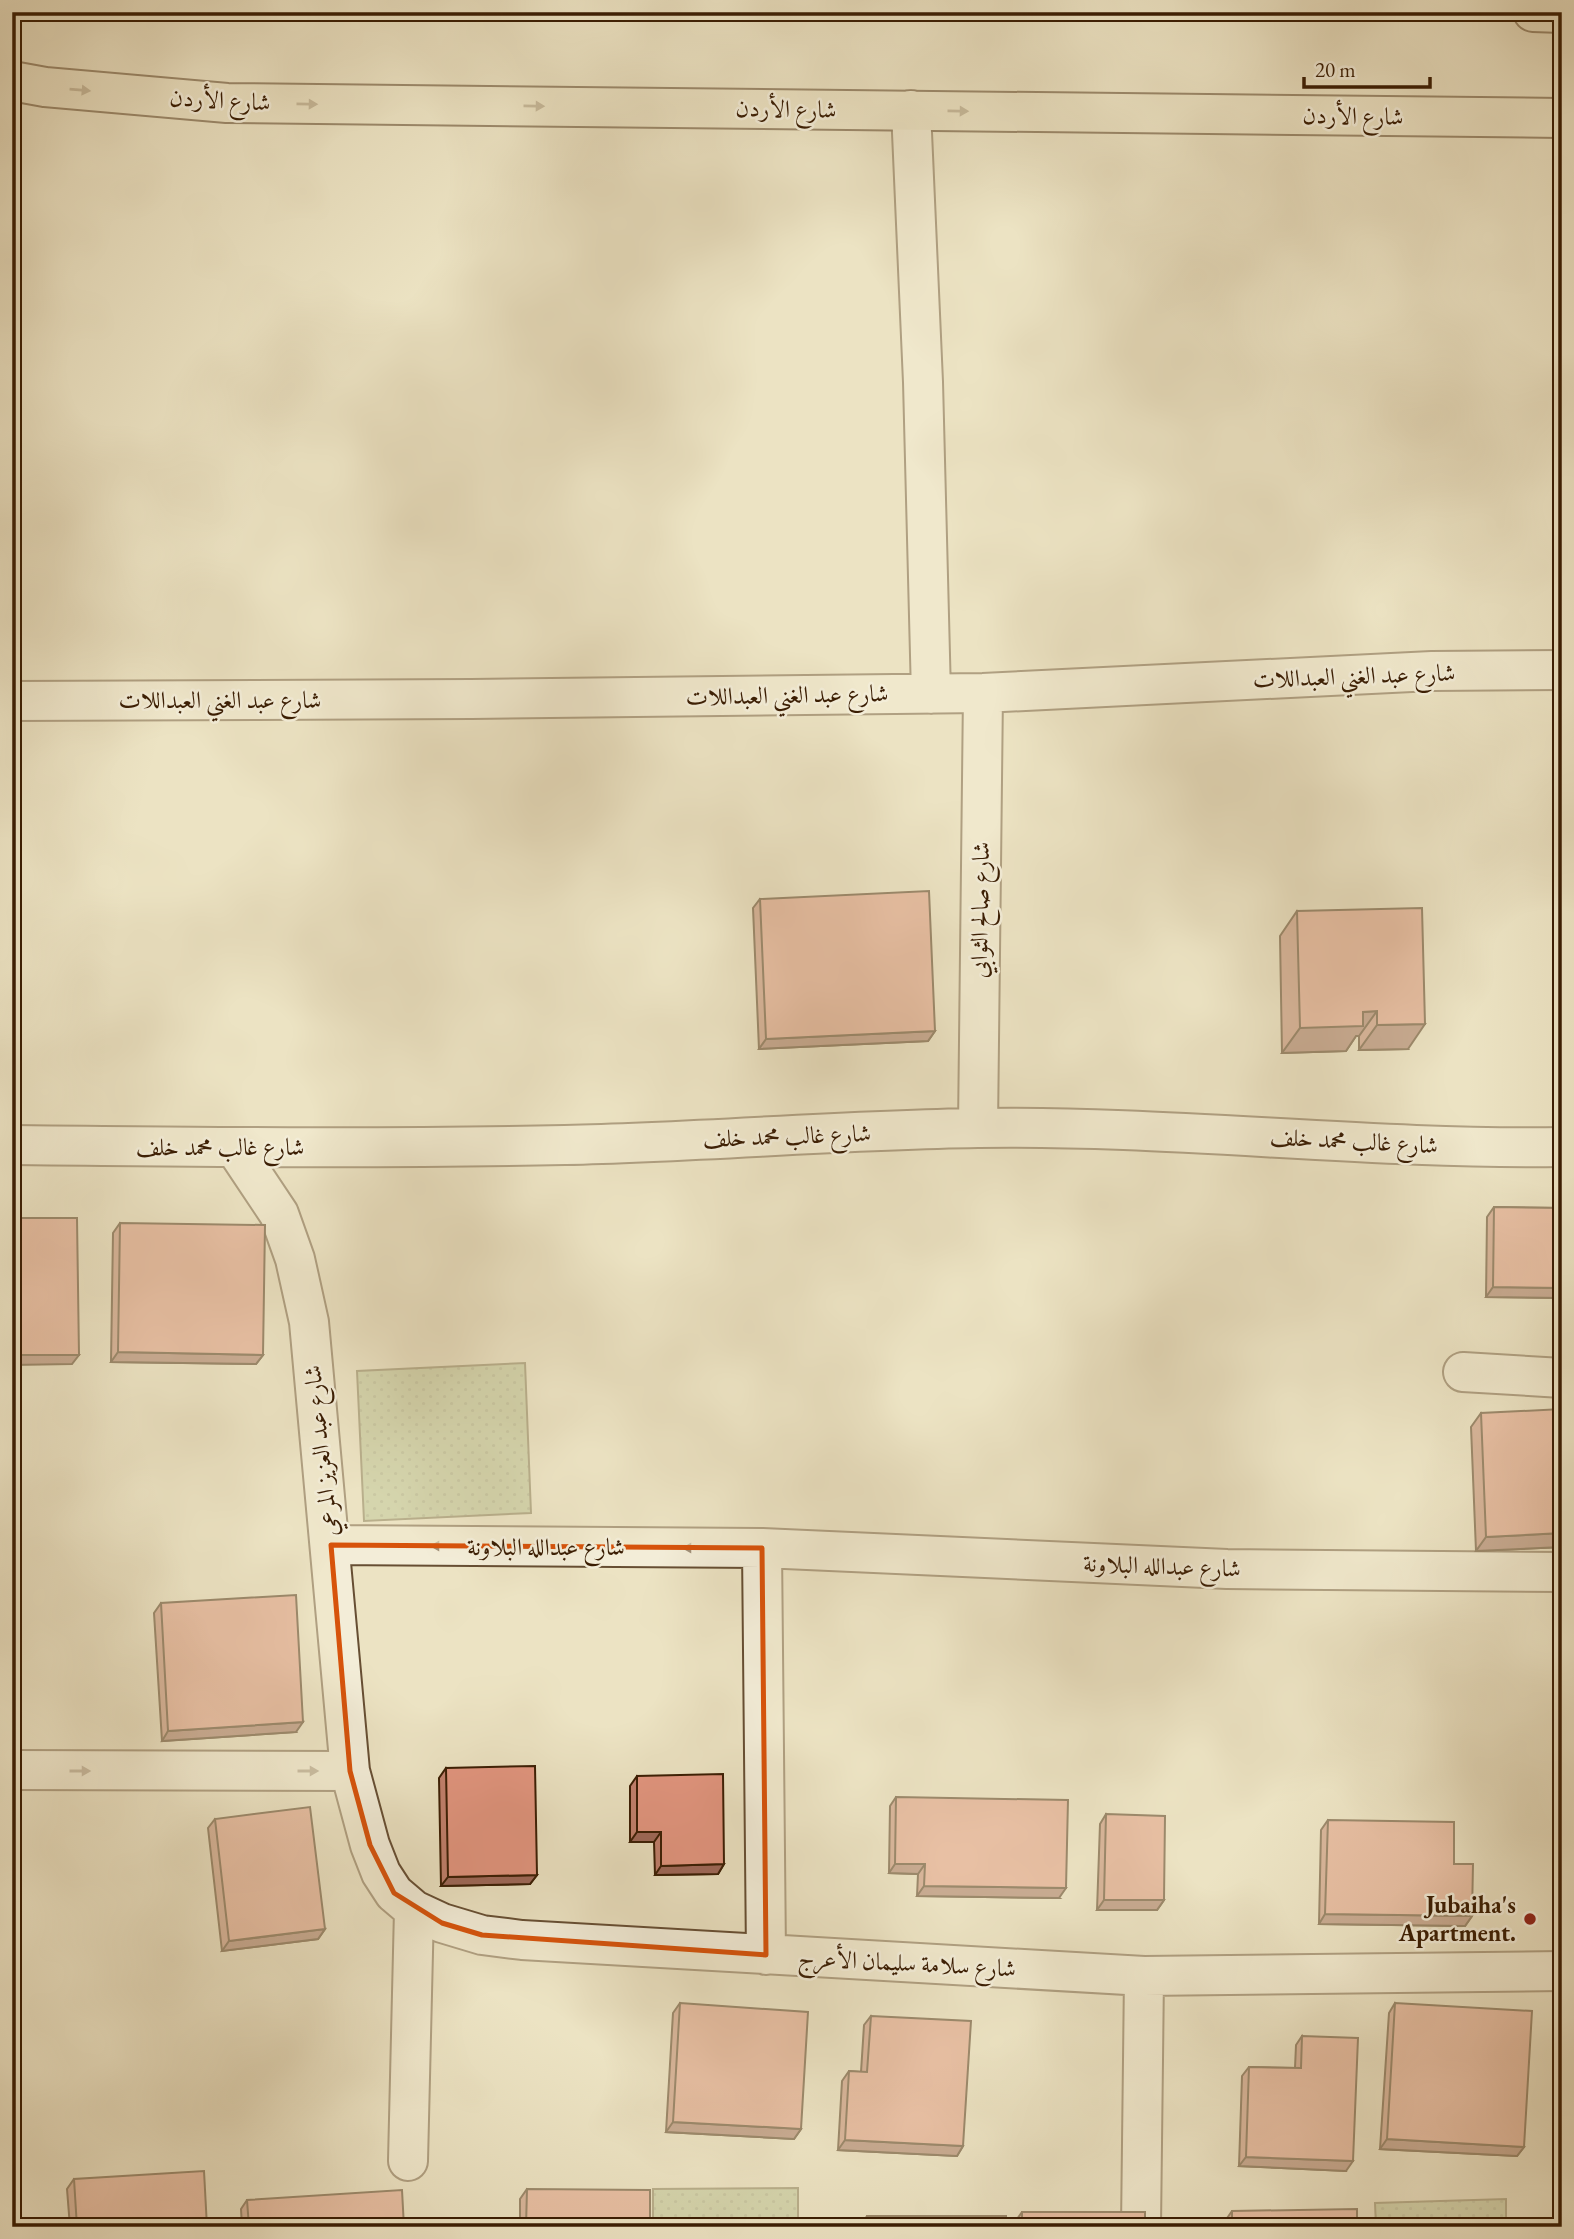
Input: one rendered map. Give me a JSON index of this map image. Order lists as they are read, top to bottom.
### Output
{
  "streets": {
    "highway": ["شارع الأردن"],
    "street": [
      "شارع عبد الغني العبداللات",
      "شارع صالح الثوابي",
      "شارع غالب محمد خلف",
      "شارع عبد العزيز المرعي",
      "شارع عبدالله البلاونة",
      "شارع سلامة سليمان الأعرج"
    ]
  },
  "crossings": [
    ["شارع عبد الغني العبداللات", "شارع صالح الثوابي"],
    ["شارع صالح الثوابي", "شارع غالب محمد خلف"],
    ["شارع غالب محمد خلف", "شارع عبد العزيز المرعي"],
    ["شارع عبد العزيز المرعي", "شارع عبدالله البلاونة"],
    ["شارع عبد العزيز المرعي", "شارع سلامة سليمان الأعرج"]
  ],
  "one_way": ["شارع الأردن"],
  "places": ["Jubaiha's Apartment."],
  "scale_bar": "20 m"
}
